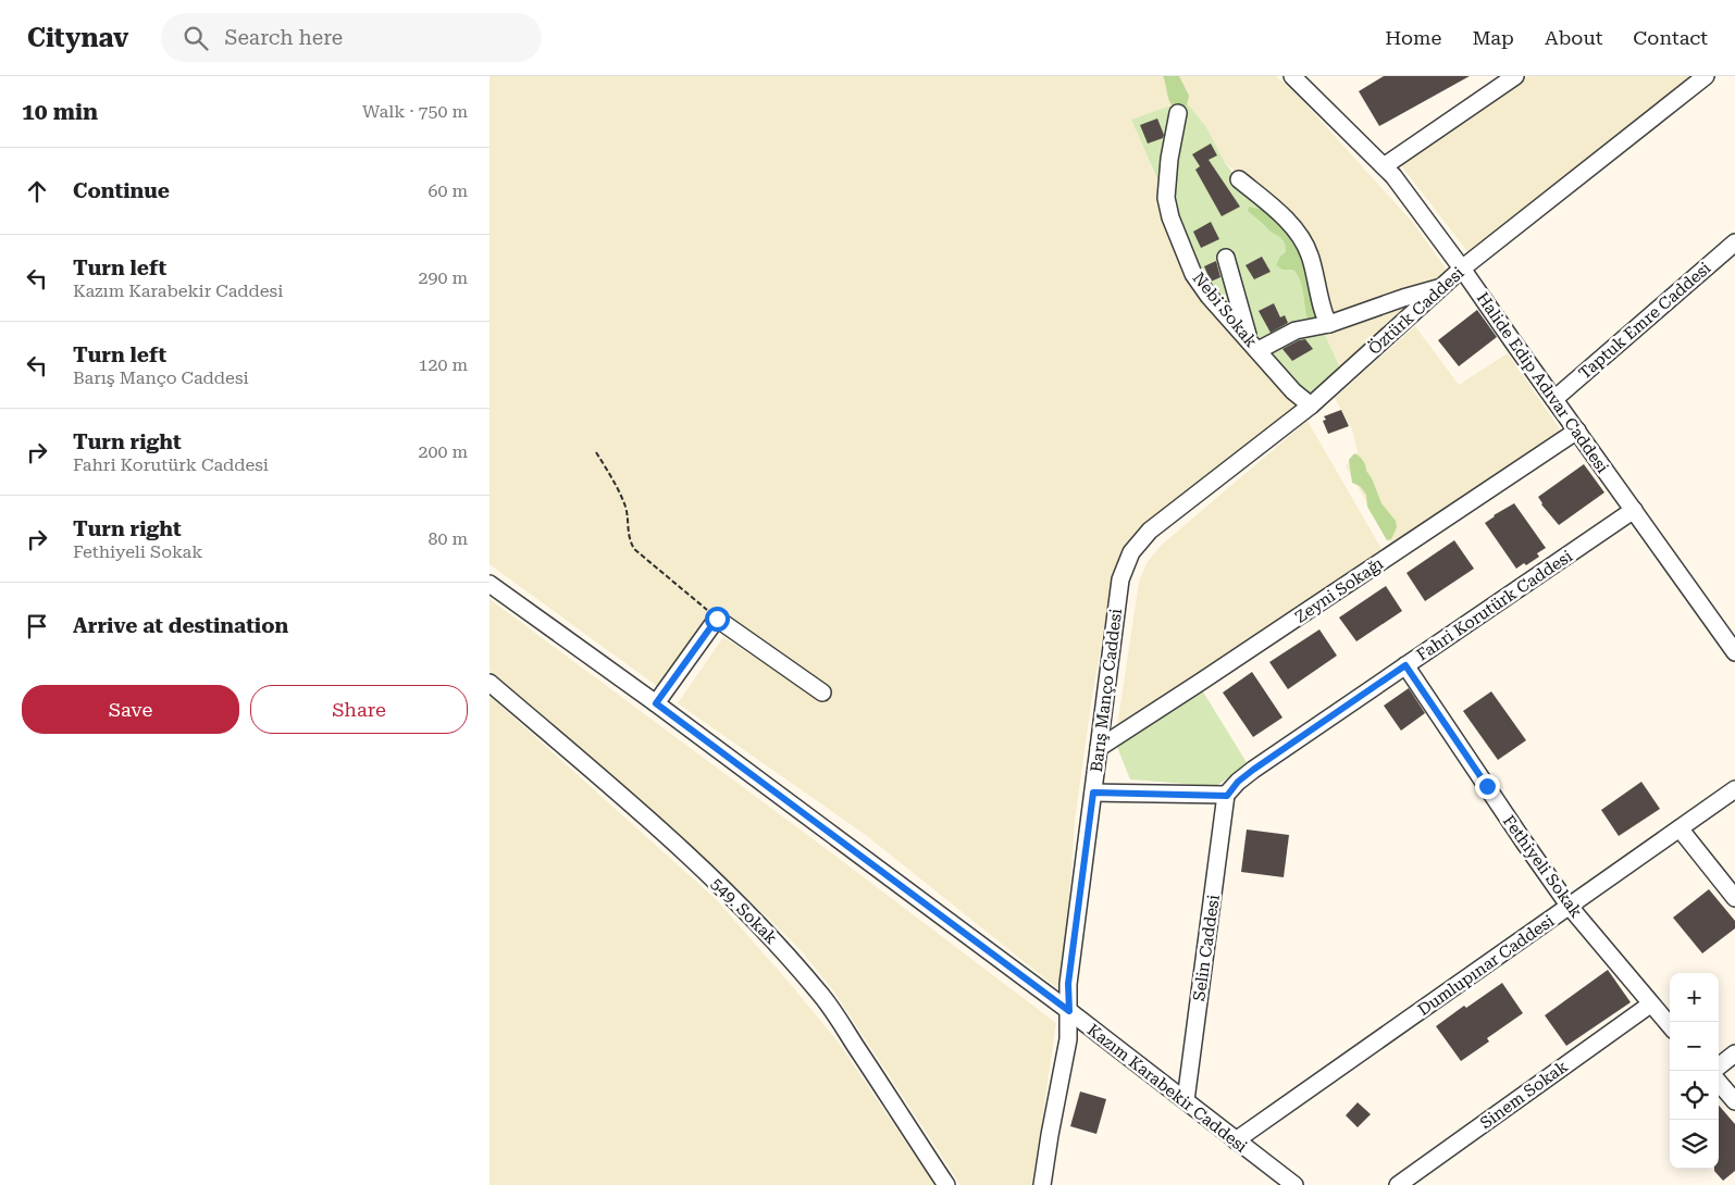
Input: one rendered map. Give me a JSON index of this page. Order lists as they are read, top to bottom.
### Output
{
  "streets": {
    "street": [
      "Nebi Sokak",
      "Öztürk Caddesi",
      "Taptuk Emre Caddesi",
      "Halide Edip Adıvar Caddesi",
      "Zeyni Sokağı",
      "Fahri Korutürk Caddesi",
      "Barış Manço Caddesi",
      "Fethiyeli Sokak",
      "549. Sokak",
      "Selin Caddesi",
      "Dumlupınar Caddesi",
      "Kazım Karabekir Caddesi",
      "Sinem Sokak"
    ]
  },
  "crossings": [
    ["Nebi Sokak", "Öztürk Caddesi"],
    ["Öztürk Caddesi", "Halide Edip Adıvar Caddesi"],
    ["Öztürk Caddesi", "Barış Manço Caddesi"],
    ["Taptuk Emre Caddesi", "Halide Edip Adıvar Caddesi"],
    ["Halide Edip Adıvar Caddesi", "Zeyni Sokağı"],
    ["Halide Edip Adıvar Caddesi", "Fahri Korutürk Caddesi"],
    ["Zeyni Sokağı", "Barış Manço Caddesi"],
    ["Fahri Korutürk Caddesi", "Fethiyeli Sokak"],
    ["Fahri Korutürk Caddesi", "Selin Caddesi"],
    ["Barış Manço Caddesi", "Kazım Karabekir Caddesi"],
    ["Fethiyeli Sokak", "Dumlupınar Caddesi"],
    ["Fethiyeli Sokak", "Sinem Sokak"],
    ["Selin Caddesi", "Kazım Karabekir Caddesi"],
    ["Dumlupınar Caddesi", "Kazım Karabekir Caddesi"]
  ],
  "page": {
    "header": "Citynav",
    "search": "Search here",
    "nav": [
      "Home",
      "Map",
      "About",
      "Contact"
    ],
    "heading": ["10 min", "Walk · 750 m"],
    "list": [
      ["Continue", "60 m"],
      ["Turn left", "Kazım Karabekir Caddesi", "290 m"],
      ["Turn left", "Barış Manço Caddesi", "120 m"],
      ["Turn right", "Fahri Korutürk Caddesi", "200 m"],
      ["Turn right", "Fethiyeli Sokak", "80 m"],
      "Arrive at destination"
    ],
    "buttons": ["Save", "Share"],
    "map_buttons": ["+", "−"]
  }
}
